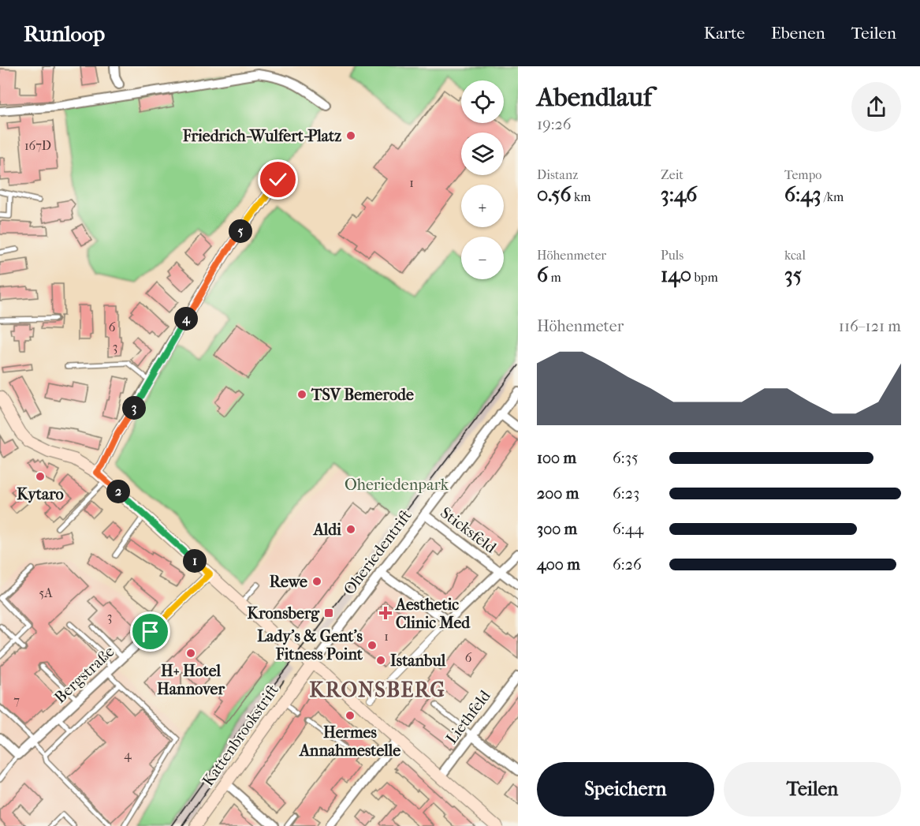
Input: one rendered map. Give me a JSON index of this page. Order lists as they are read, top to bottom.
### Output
{
  "streets": {
    "main road": ["Kattenbrookstrift"],
    "street": [
      "Sticksfeld",
      "Oheriedentrift",
      "Bergstraße",
      "Liethfeld"
    ]
  },
  "crossings": [
    ["Sticksfeld", "Oheriedentrift"],
    ["Oheriedentrift", "Kattenbrookstrift"]
  ],
  "districts": ["KRONSBERG"],
  "parks": ["Oheriedenpark"],
  "places": {
    "other": [
      "Friedrich-Wulfert-Platz",
      "TSV Bemerode",
      "Kytaro",
      "Aldi",
      "Rewe",
      "Lady's & Gent's Fitness Point",
      "H+ Hotel Hannover",
      "Istanbul",
      "Hermes Annahmestelle"
    ],
    "transit": ["Kronsberg"],
    "health": ["Aesthetic Clinic Med"]
  },
  "house_numbers": [
    "167D",
    "1",
    "6",
    "3",
    "5A",
    "3",
    "1",
    "6",
    "7",
    "4"
  ],
  "page": {
    "header": "Runloop",
    "nav": ["Karte", "Ebenen", "Teilen"],
    "heading": ["Abendlauf", "19:26"],
    "map_buttons": ["+", "−"],
    "stats": [
      ["Distanz", "0.56 km"],
      ["Zeit", "3:46"],
      ["Tempo", "6:43 /km"],
      ["Höhenmeter", "6 m"],
      ["Puls", "140 bpm"],
      ["kcal", "35"]
    ],
    "pins": [
      "5",
      "4",
      "3",
      "2",
      "1"
    ],
    "chart": ["Höhenmeter", "116–121 m"],
    "list": [
      {
        "name": "100 m",
        "note": "6:35"
      },
      {
        "name": "200 m",
        "note": "6:23"
      },
      {
        "name": "300 m",
        "note": "6:44"
      },
      {
        "name": "400 m",
        "note": "6:26"
      }
    ],
    "buttons": ["Speichern", "Teilen"]
  }
}
